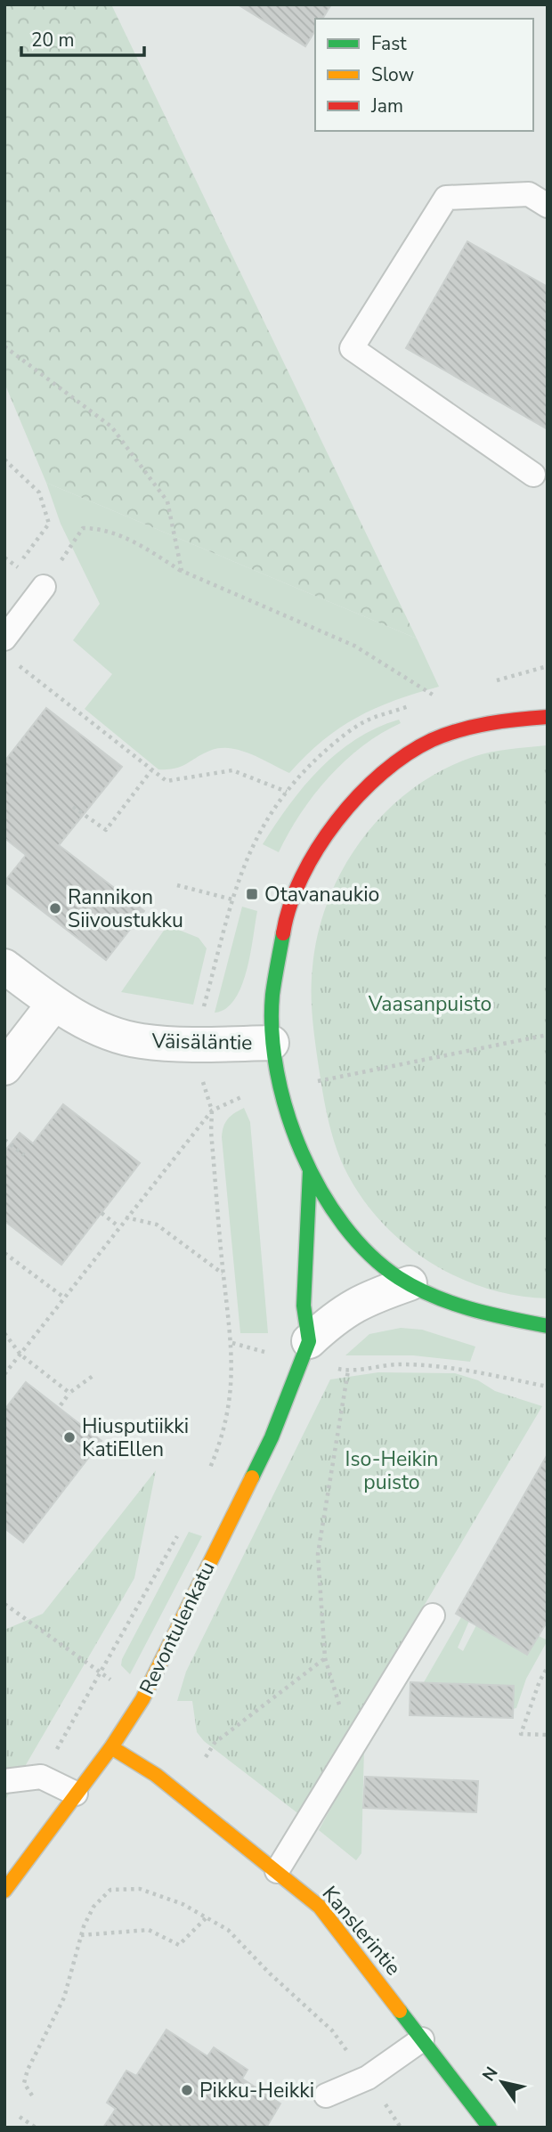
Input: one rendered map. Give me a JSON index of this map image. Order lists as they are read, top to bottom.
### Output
{
  "streets": {
    "street": ["Väisäläntie", "Revontulenkatu", "Kanslerintie"]
  },
  "crossings": [
    ["Revontulenkatu", "Kanslerintie"]
  ],
  "parks": ["Vaasanpuisto", "Iso-Heikin puisto"],
  "places": {
    "transit": ["Otavanaukio"],
    "other": ["Rannikon Siivoustukku", "Hiusputiikki KatiEllen", "Pikku-Heikki"]
  },
  "legend": ["Fast", "Slow", "Jam"],
  "scale_bar": "20 m",
  "north": "top left"
}
